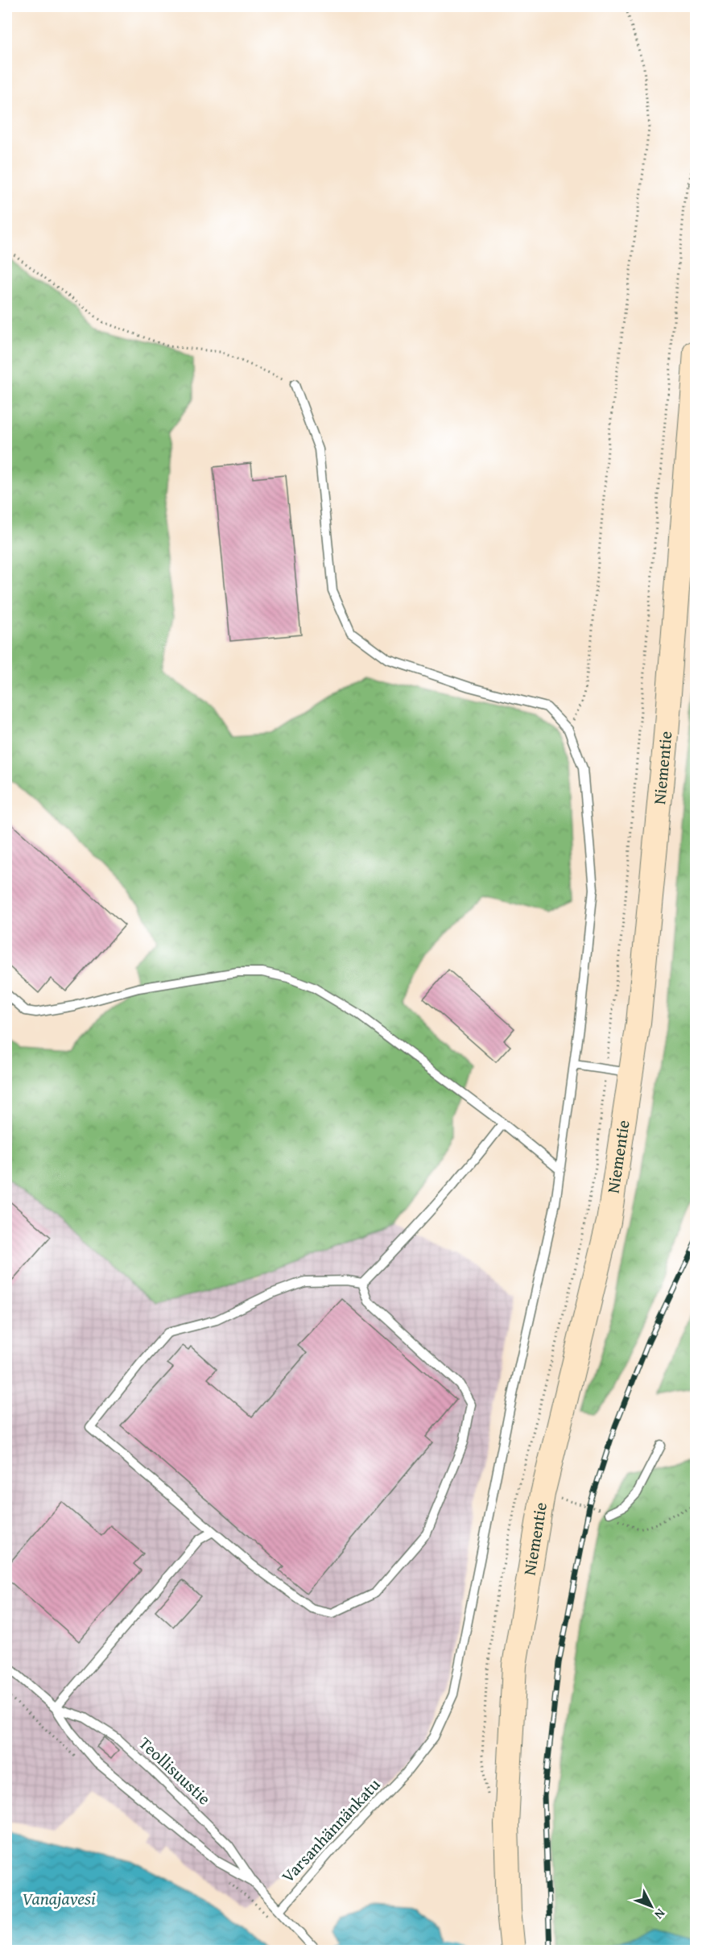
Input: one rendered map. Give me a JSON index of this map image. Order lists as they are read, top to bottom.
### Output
{
  "streets": {
    "main road": ["Niementie"],
    "lane": ["Teollisuustie", "Varsanhännänkatu"]
  },
  "crossings": [
    ["Teollisuustie", "Varsanhännänkatu"]
  ],
  "water": ["Vanajavesi"],
  "north": "bottom right"
}
